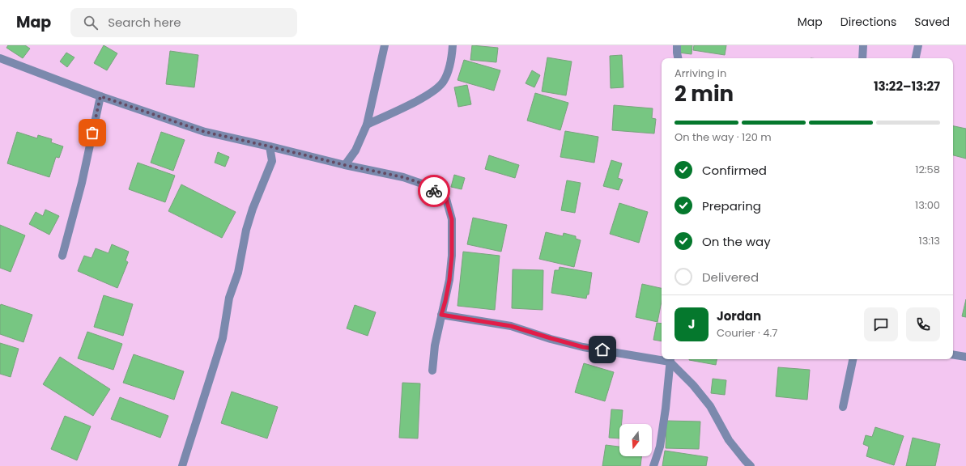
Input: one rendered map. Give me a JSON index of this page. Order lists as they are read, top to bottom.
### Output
{
  "north": "bottom",
  "page": {
    "header": "Map",
    "search": "Search here",
    "nav": ["Map", "Directions", "Saved"],
    "heading": ["2 min", "Arriving in", "13:22–13:27"],
    "panel": ["Jordan", "Courier · 4.7"],
    "bar": "On the way · 120 m",
    "list": [
      ["Confirmed", "12:58"],
      ["Preparing", "13:00"],
      ["On the way", "13:13"],
      "Delivered"
    ],
    "round": "J"
  }
}
